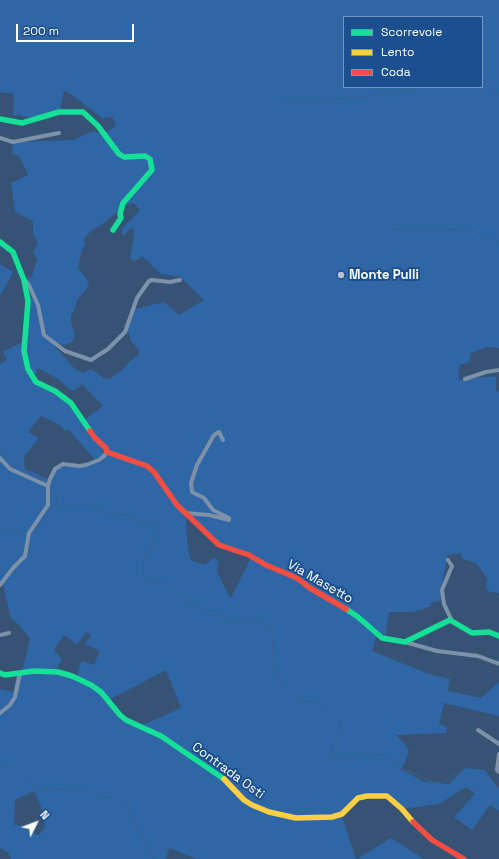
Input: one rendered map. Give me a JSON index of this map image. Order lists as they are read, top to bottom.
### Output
{
  "streets": {
    "street": ["Via Masetto", "Contrada Osti"]
  },
  "places": ["Monte Pulli"],
  "legend": ["Scorrevole", "Lento", "Coda"],
  "scale_bar": "200 m",
  "north": "top right"
}
